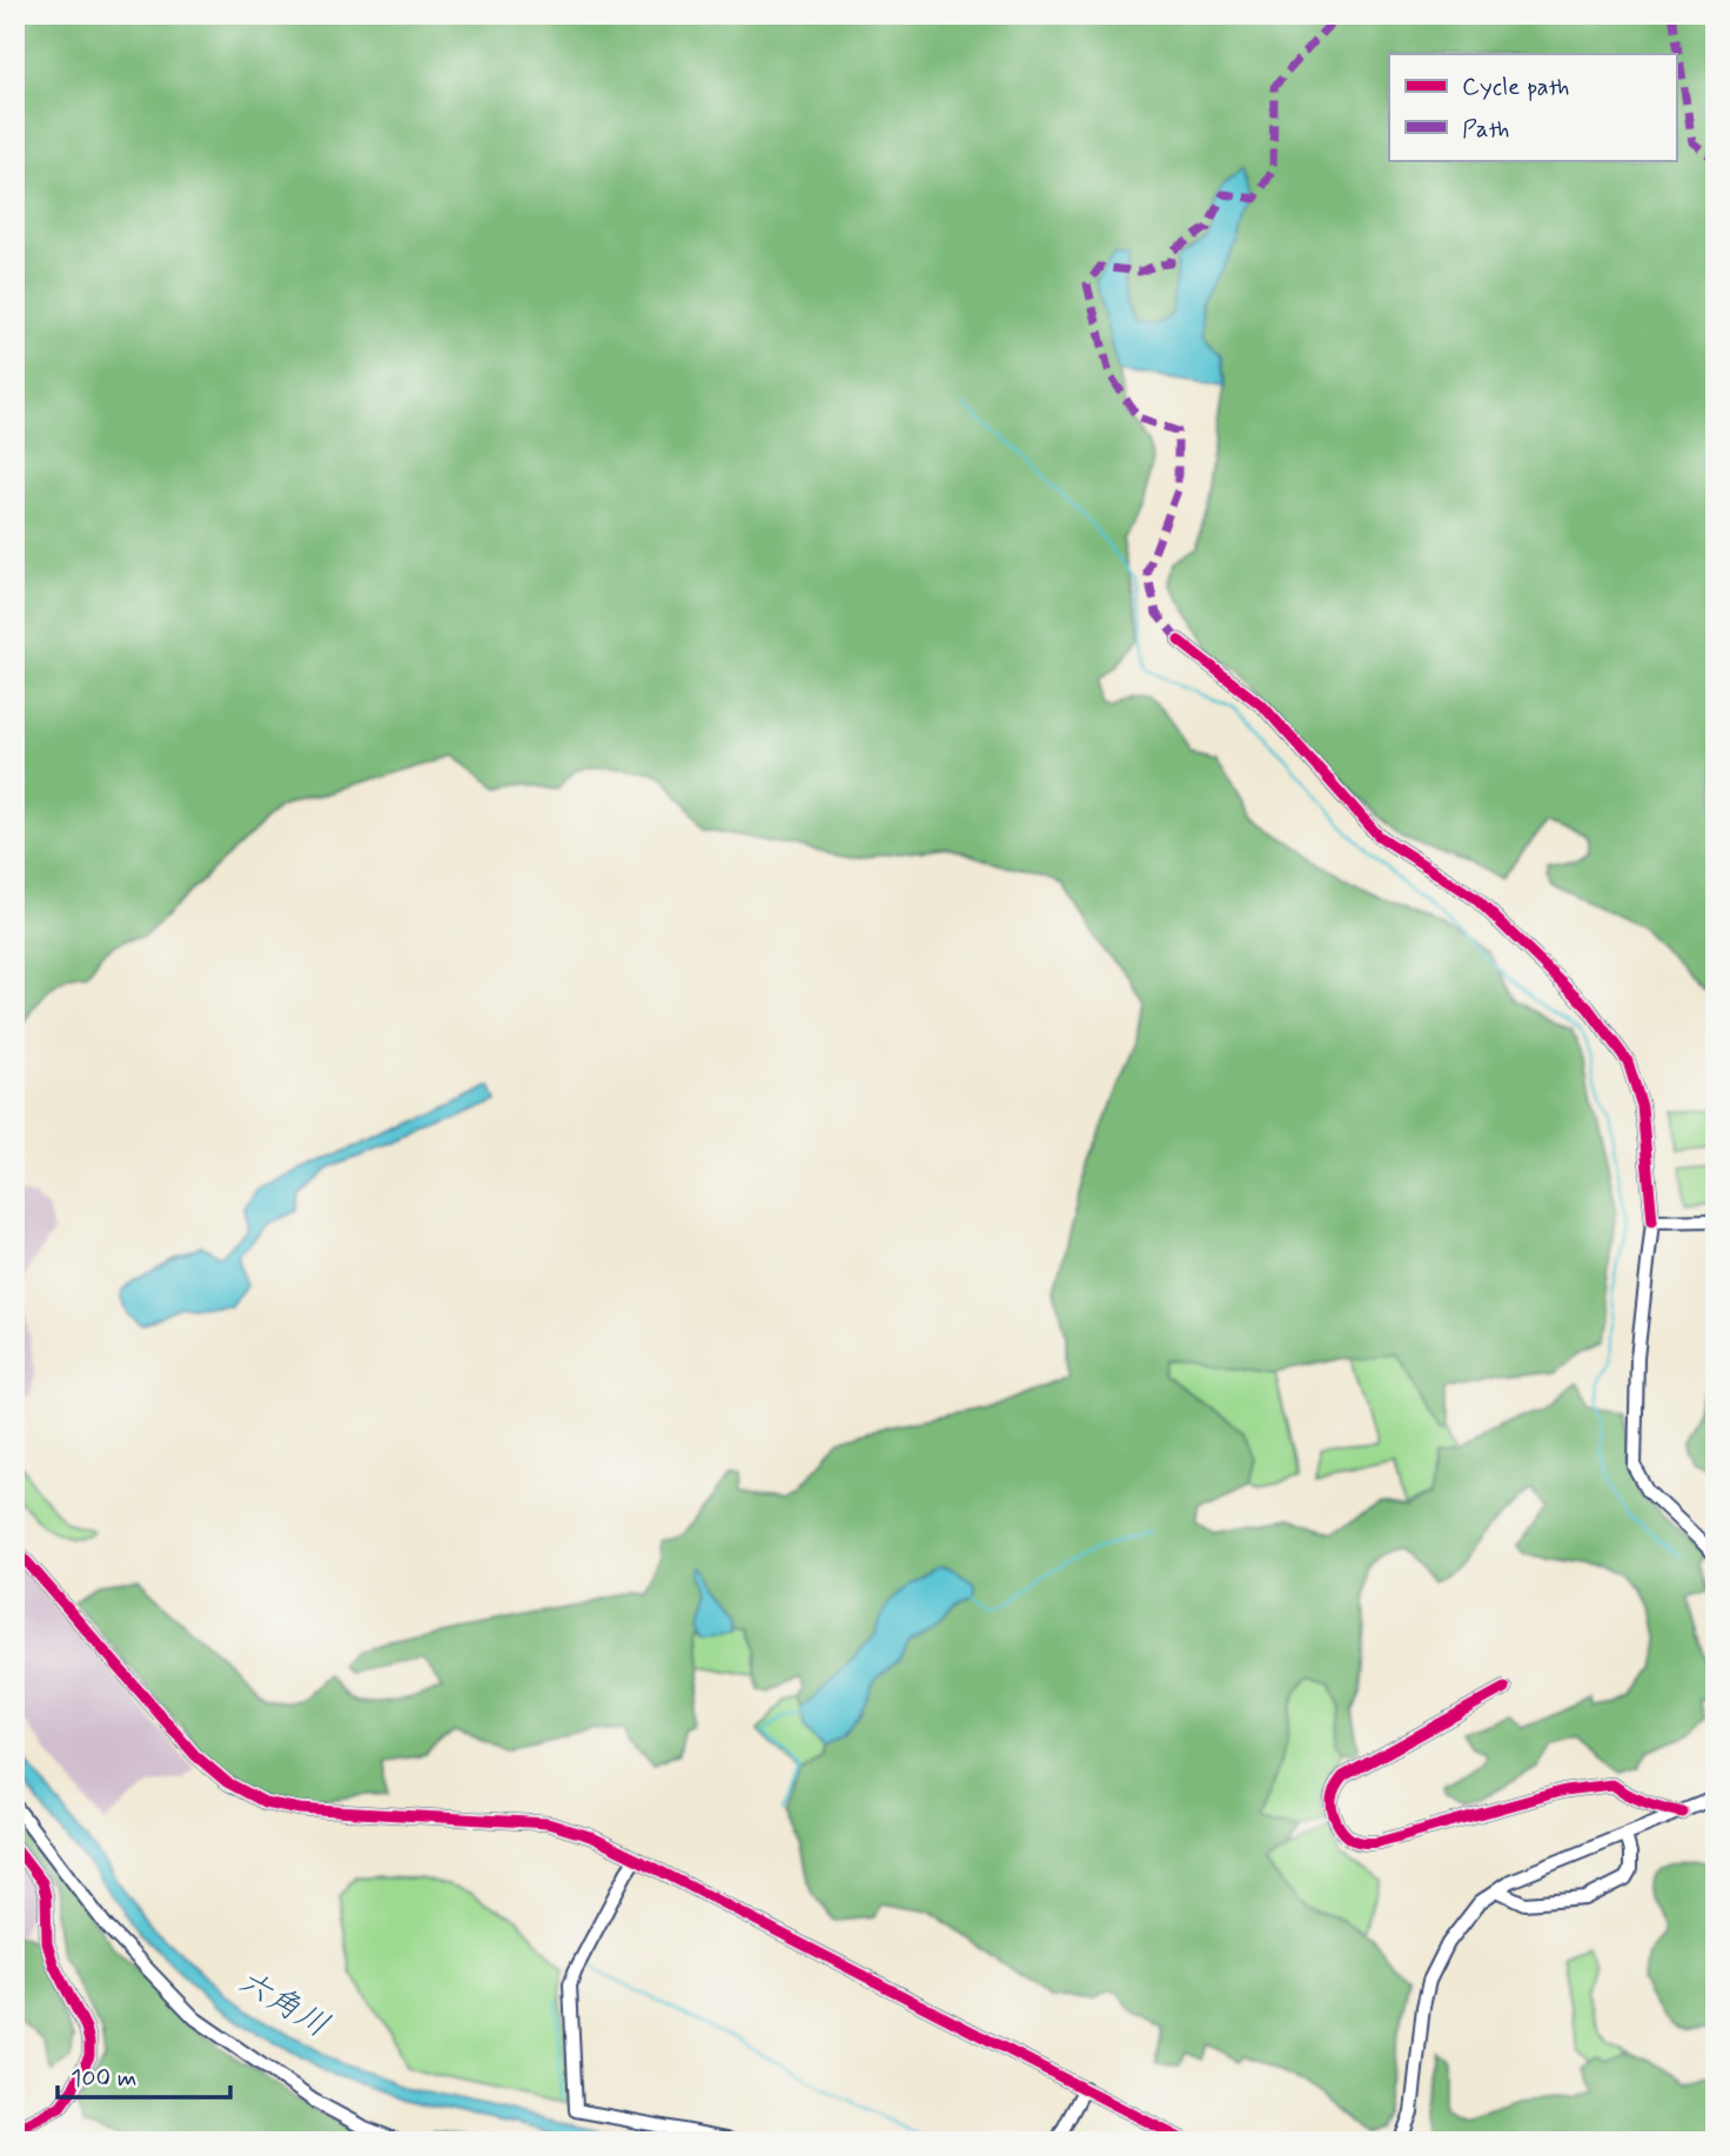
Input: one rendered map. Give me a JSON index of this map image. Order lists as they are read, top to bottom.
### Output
{
  "water": ["六角川"],
  "legend": ["Cycle path", "Path"],
  "scale_bar": "100 m"
}
